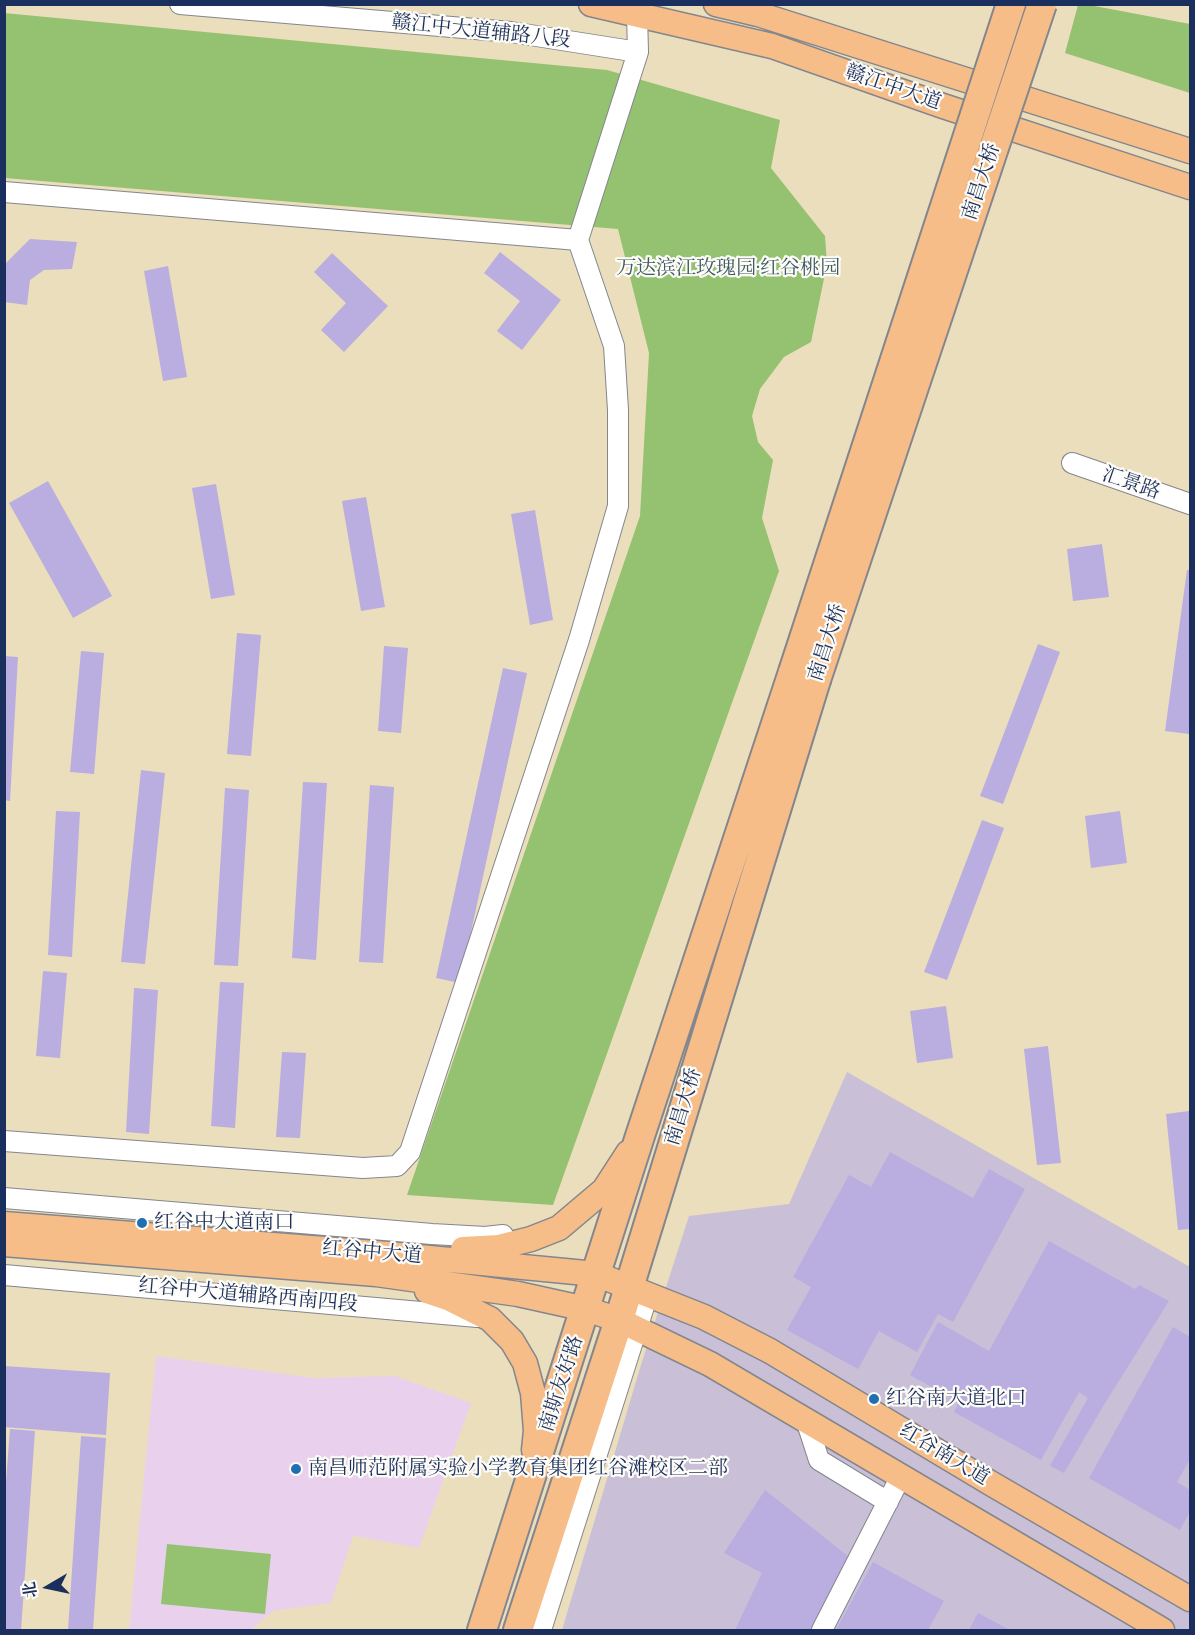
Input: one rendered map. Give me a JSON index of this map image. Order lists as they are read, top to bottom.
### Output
{
  "streets": {
    "highway": ["南昌大桥", "南斯友好路"],
    "main road": ["赣江中大道", "红谷中大道", "红谷南大道"],
    "street": ["赣江中大道辅路八段", "汇景路", "红谷中大道辅路西南四段"]
  },
  "crossings": [
    ["南昌大桥", "红谷中大道"],
    ["南昌大桥", "南斯友好路"],
    ["南昌大桥", "红谷南大道"],
    ["红谷中大道", "南斯友好路"],
    ["红谷中大道", "红谷南大道"],
    ["南斯友好路", "红谷南大道"]
  ],
  "parks": ["万达滨江玫瑰园·红谷桃园"],
  "places": ["红谷中大道南口", "红谷南大道北口", "南昌师范附属实验小学教育集团红谷滩校区二部"],
  "north": "left"
}
